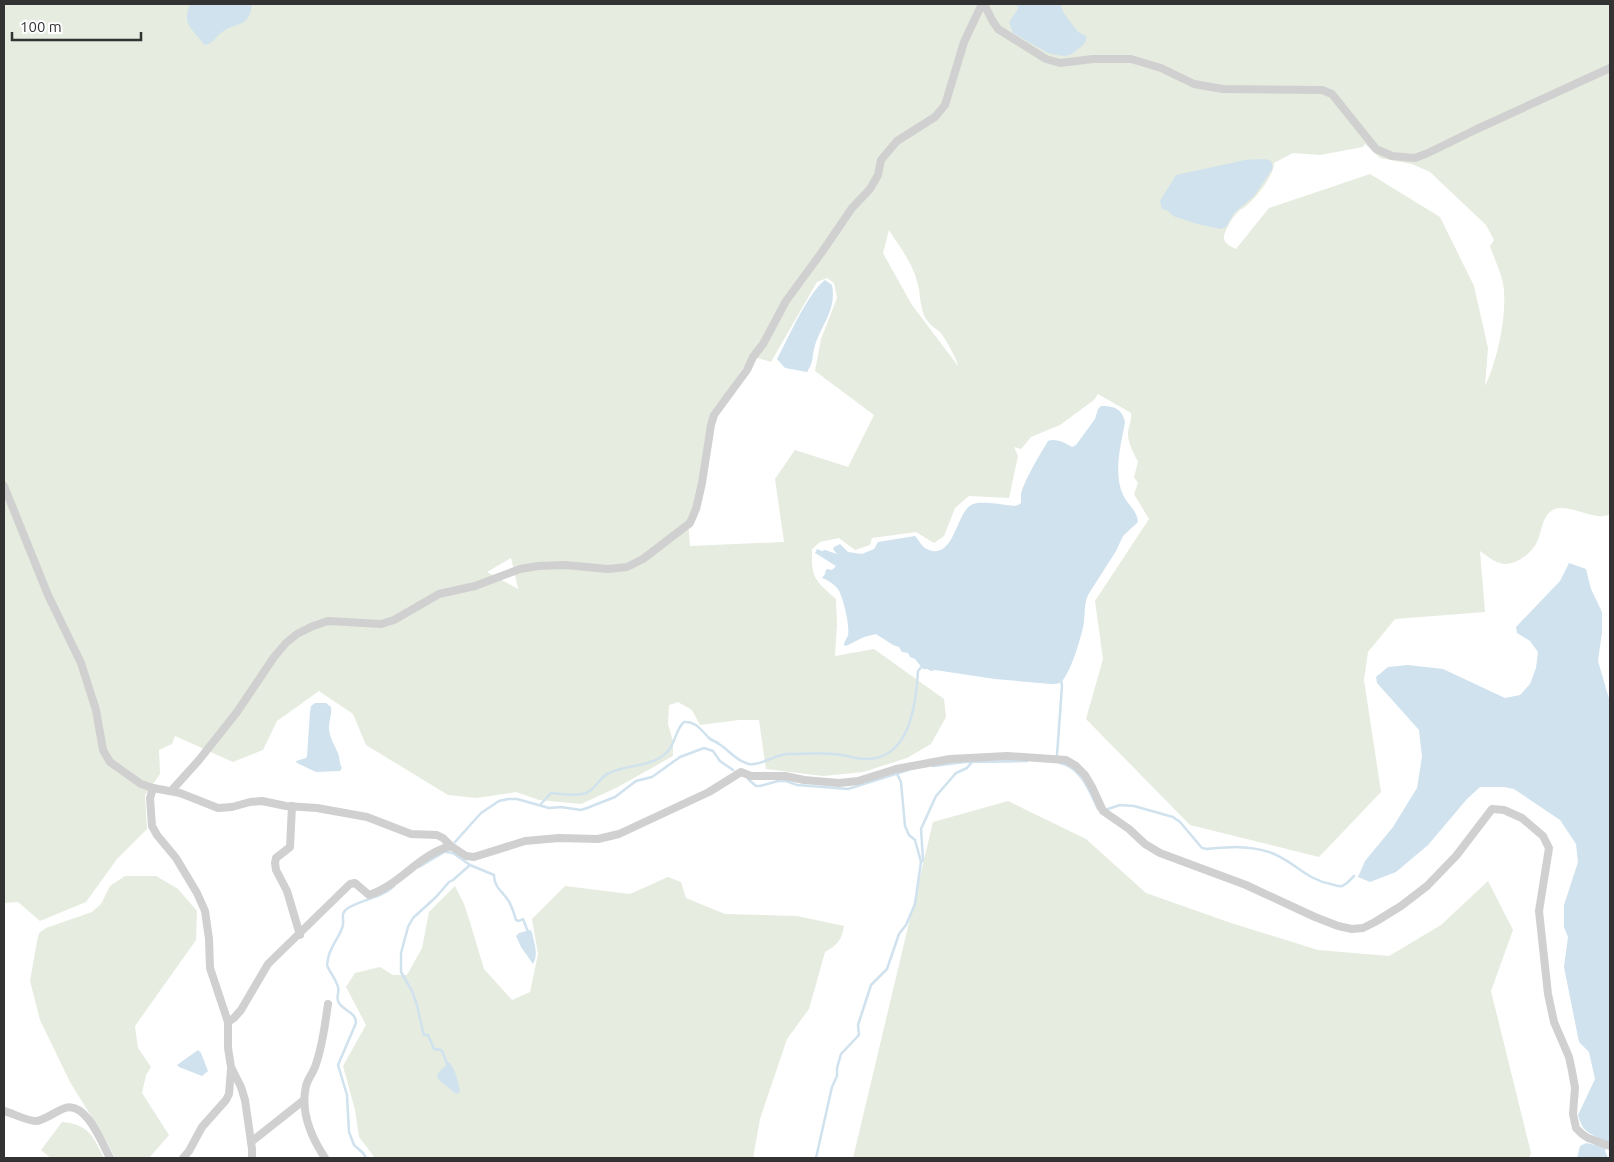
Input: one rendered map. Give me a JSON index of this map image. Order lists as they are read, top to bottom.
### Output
{
  "scale_bar": "100 m"
}
